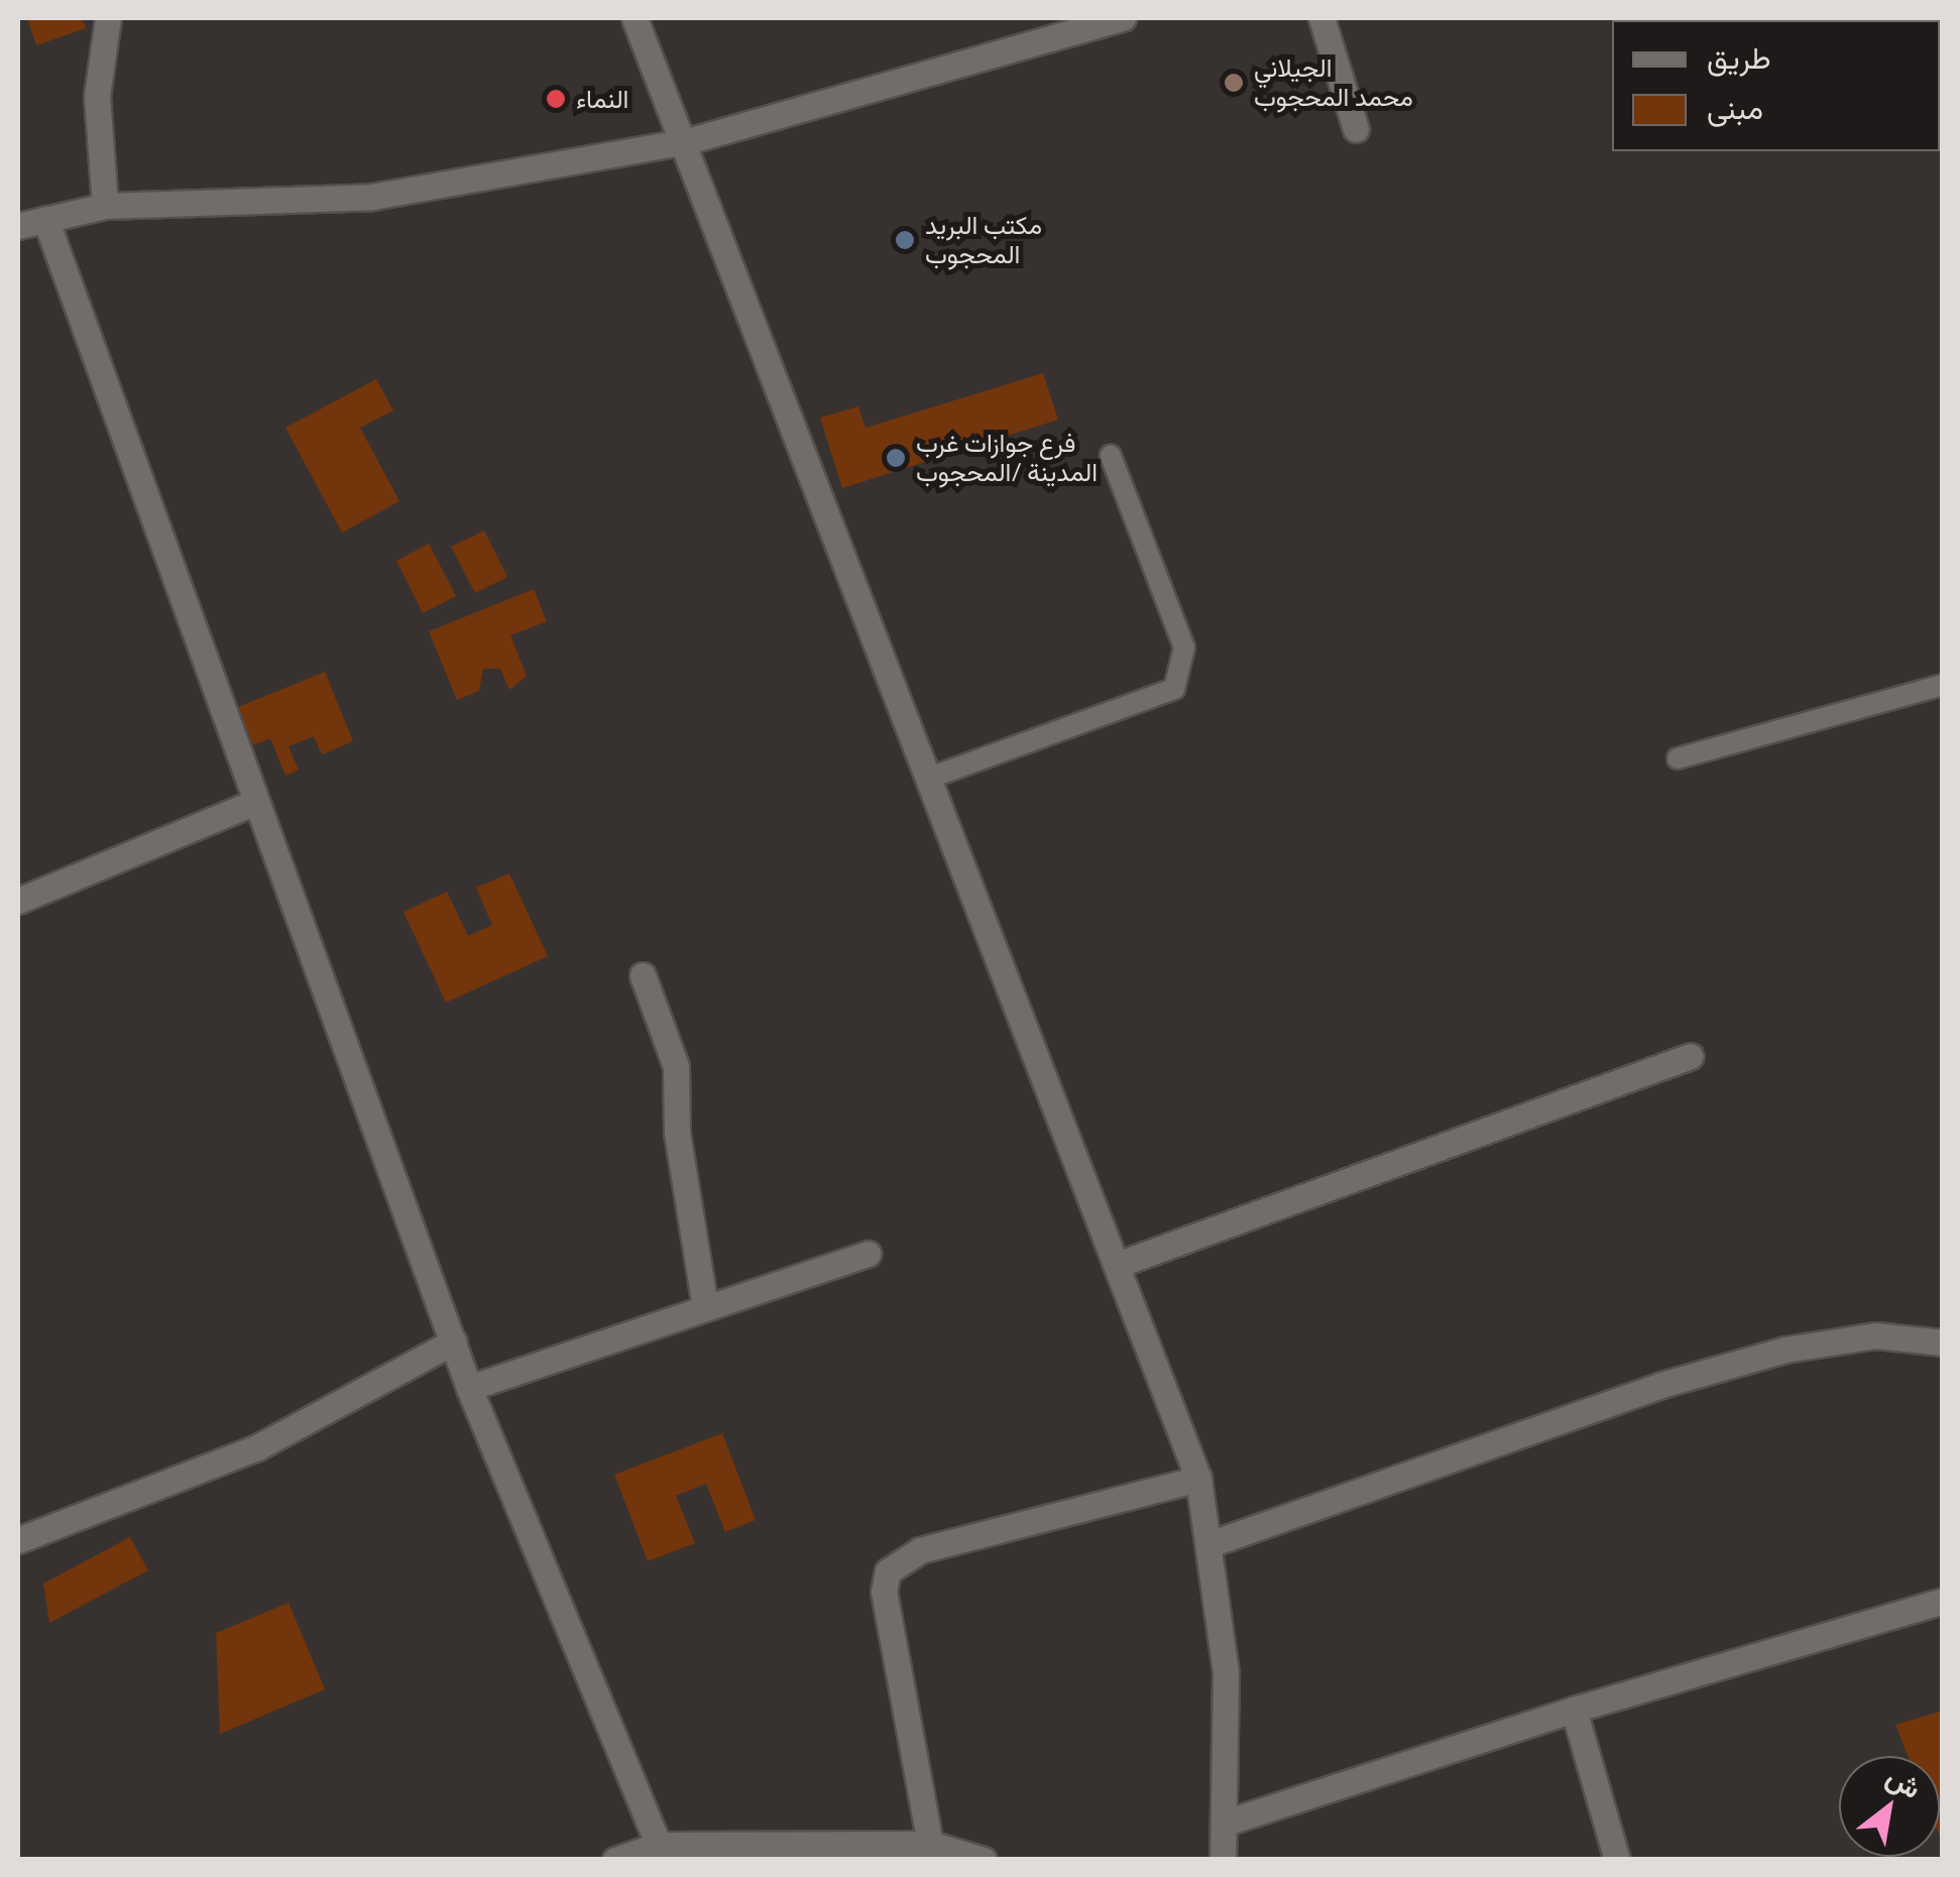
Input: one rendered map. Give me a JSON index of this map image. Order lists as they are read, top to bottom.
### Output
{
  "places": [
    "الجيلاني محمد المحجوب",
    "النماء",
    "مكتب البريد المحجوب",
    "فرع جوازات غرب المدينة /المحجوب"
  ],
  "legend": ["طريق", "مبنى"],
  "north": "top right"
}
